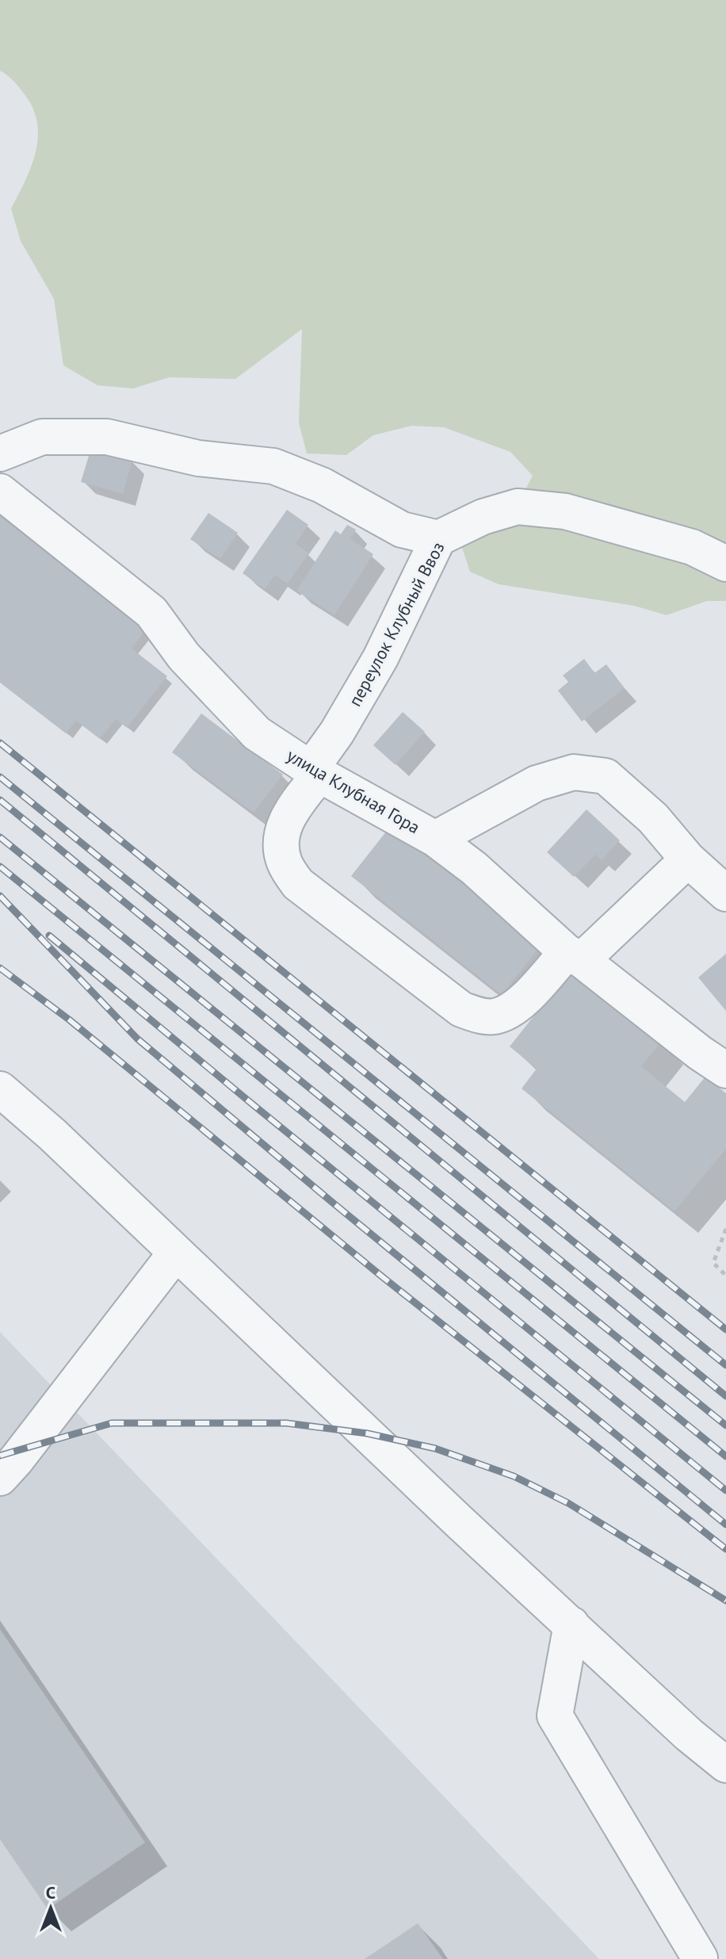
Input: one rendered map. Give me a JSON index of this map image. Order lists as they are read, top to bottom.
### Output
{
  "streets": {
    "street": ["переулок Клубный Ввоз", "улица Клубная Гора"]
  },
  "crossings": [
    ["переулок Клубный Ввоз", "улица Клубная Гора"]
  ],
  "north": "top"
}
